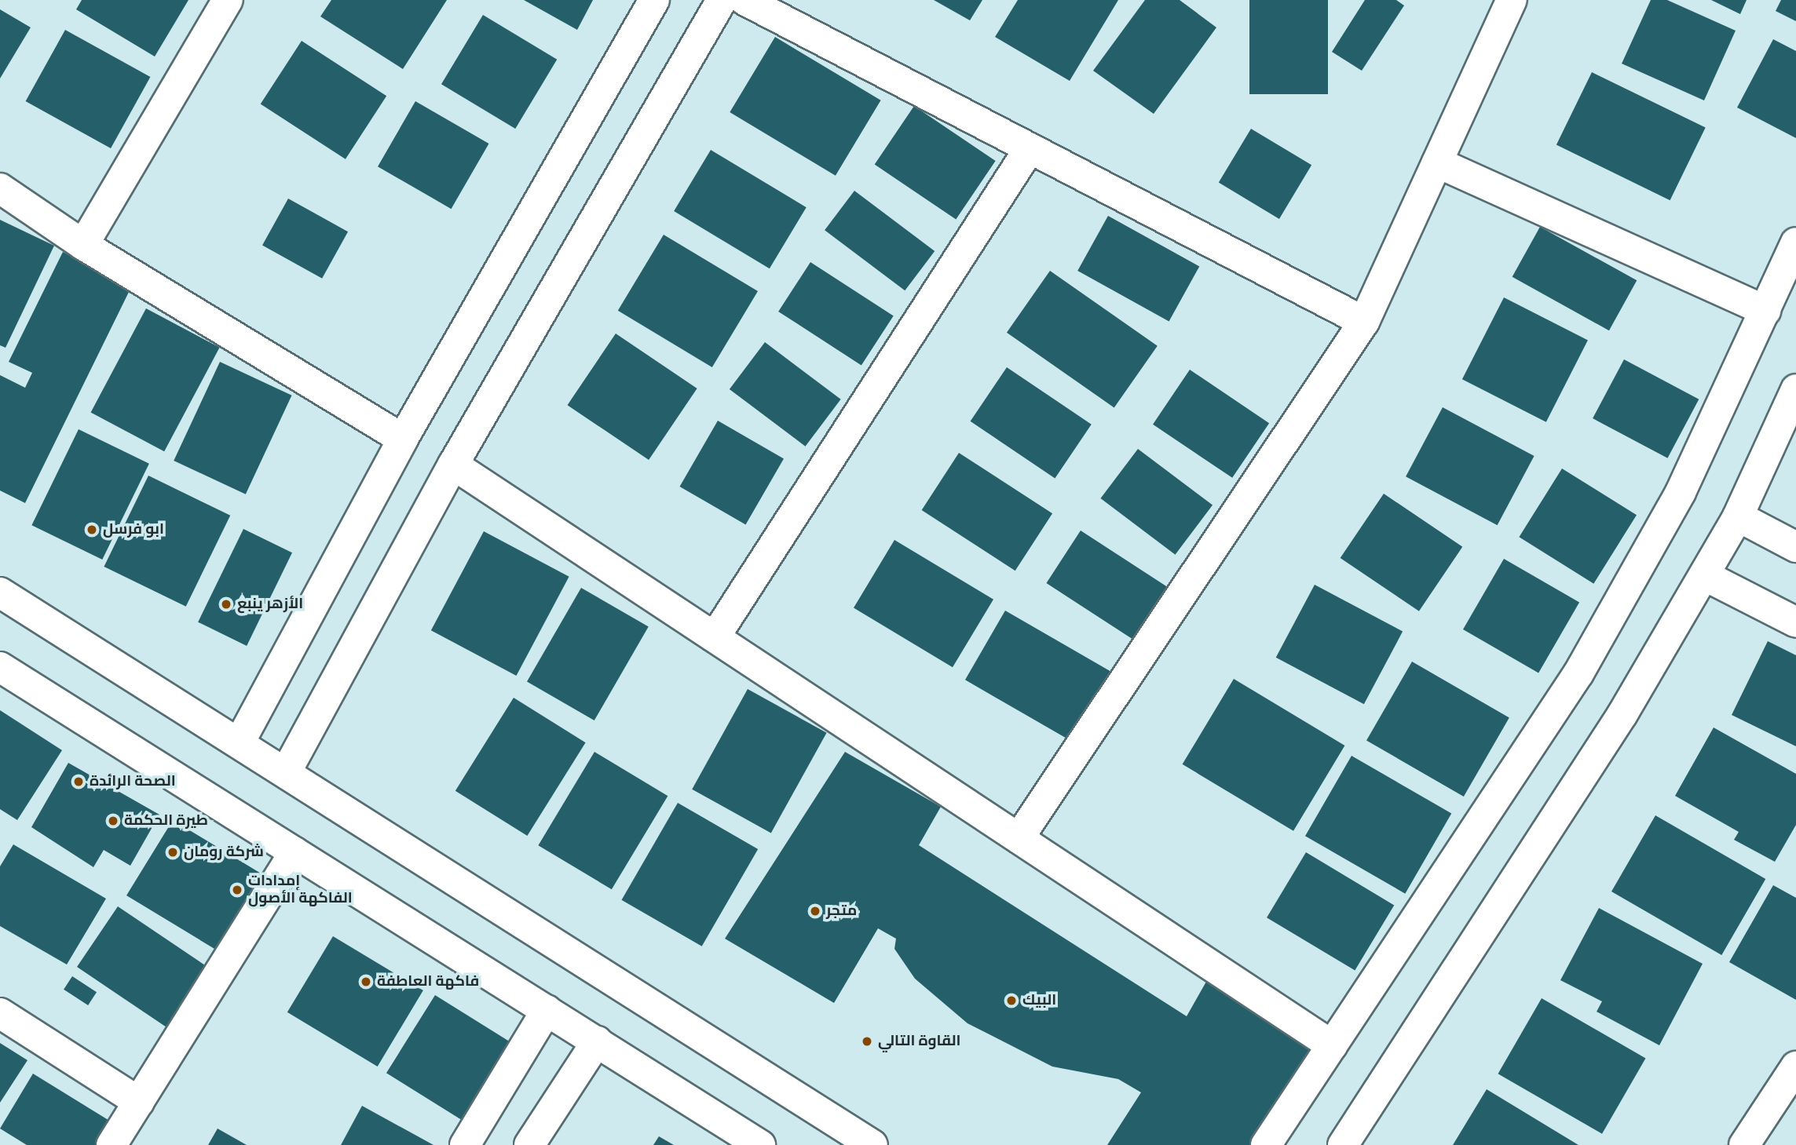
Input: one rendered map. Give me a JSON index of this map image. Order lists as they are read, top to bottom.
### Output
{
  "places": [
    "ابو فرسل",
    "الأزهر ينبع",
    "الصحة الرائدة",
    "طيرة الحكمة",
    "شركة رومان",
    "إمدادات الفاكهة الأصول",
    "متجر",
    "فاكهة العاطفة",
    "البيك",
    "القاوة التالي"
  ]
}
